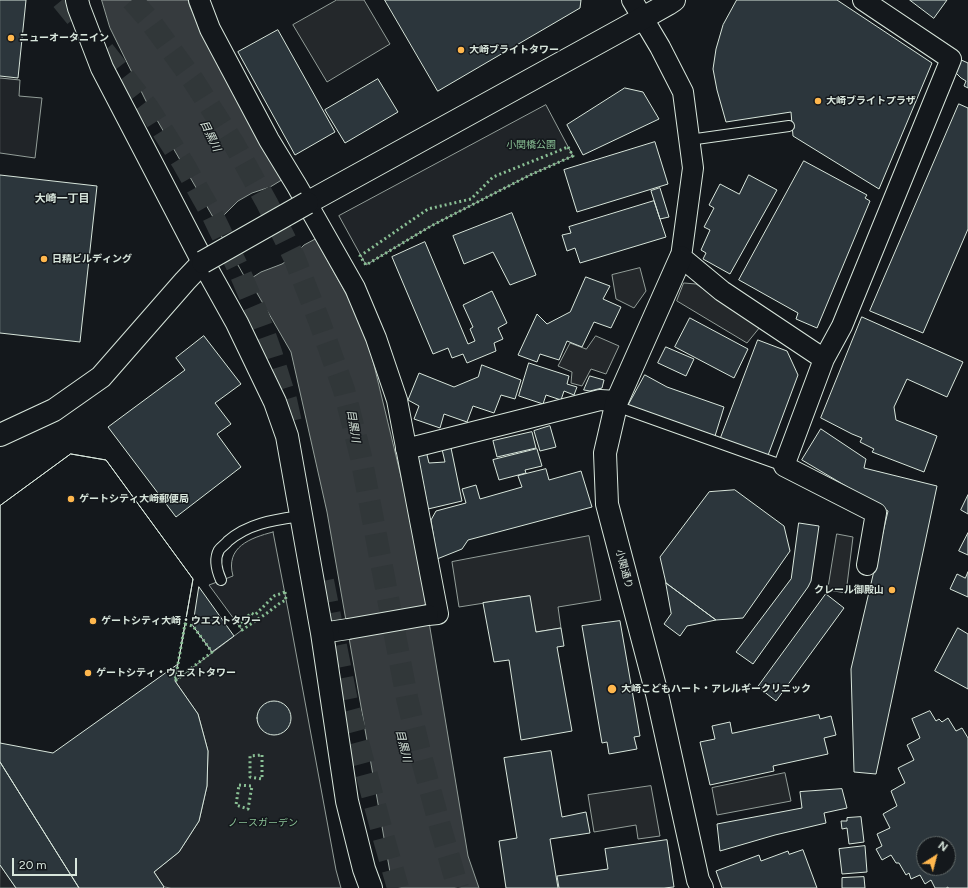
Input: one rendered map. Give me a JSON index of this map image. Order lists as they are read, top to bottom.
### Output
{
  "streets": {
    "street": ["小関通り"]
  },
  "districts": ["大崎一丁目"],
  "water": ["目黒川"],
  "parks": ["小関橋公園", "ノースガーデン"],
  "places": [
    "ニューオータニイン",
    "大崎ブライトタワー",
    "大崎ブライトプラザ",
    "日精ビルディング",
    "ゲートシティ大崎郵便局",
    "クレール御殿山",
    "ゲートシティ大崎・ウエストタワー",
    "ゲートシティ・ウェストタワー",
    "大崎こどもハート・アレルギークリニック"
  ],
  "scale_bar": "20 m",
  "north": "top right"
}
